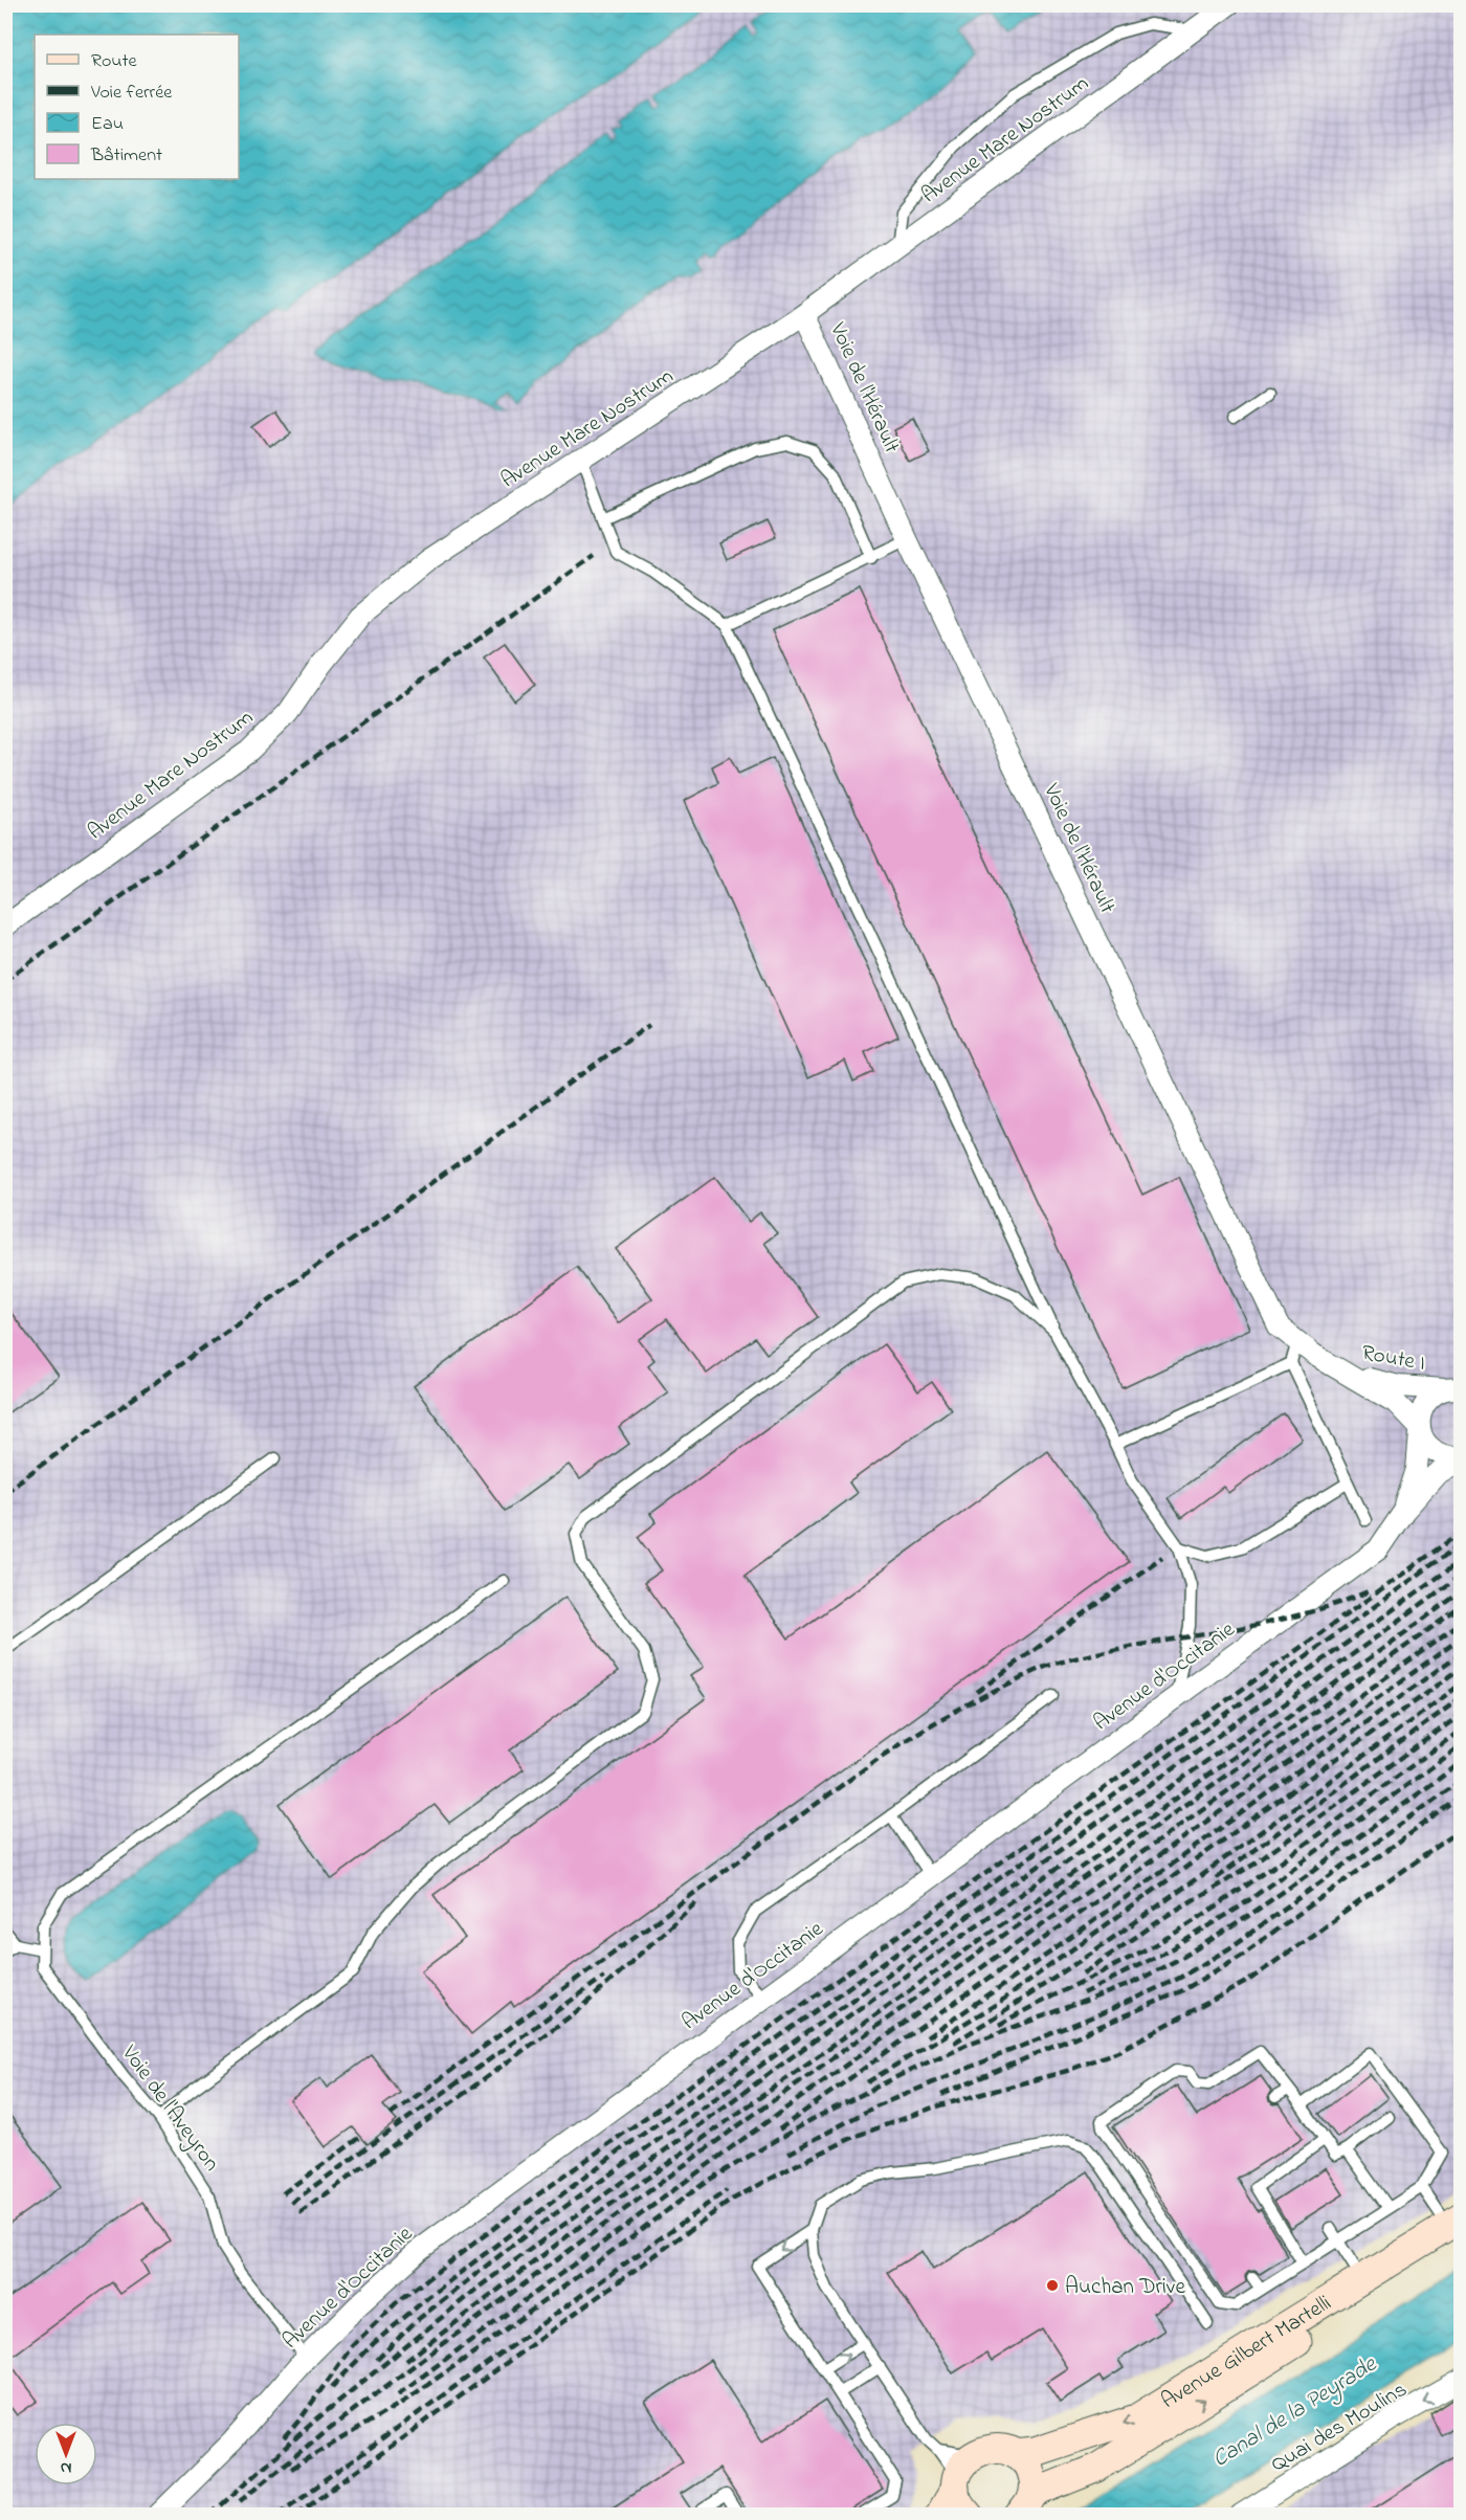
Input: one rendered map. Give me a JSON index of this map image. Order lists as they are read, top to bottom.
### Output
{
  "streets": {
    "main road": ["Avenue Gilbert Martelli"],
    "street": [
      "Avenue Mare Nostrum",
      "Voie de l'Hérault",
      "Route I",
      "Avenue d'Occitanie",
      "Quai des Moulins"
    ],
    "lane": ["Voie de l'Aveyron"]
  },
  "crossings": [
    ["Avenue Mare Nostrum", "Voie de l'Hérault"],
    ["Voie de l'Hérault", "Route I"],
    ["Route I", "Avenue d'Occitanie"],
    ["Avenue d'Occitanie", "Voie de l'Aveyron"]
  ],
  "one_way": ["Quai des Moulins"],
  "water": ["Canal de la Peyrade"],
  "places": ["Auchan Drive"],
  "legend": [
    "Route",
    "Voie ferrée",
    "Eau",
    "Bâtiment"
  ],
  "north": "bottom"
}
